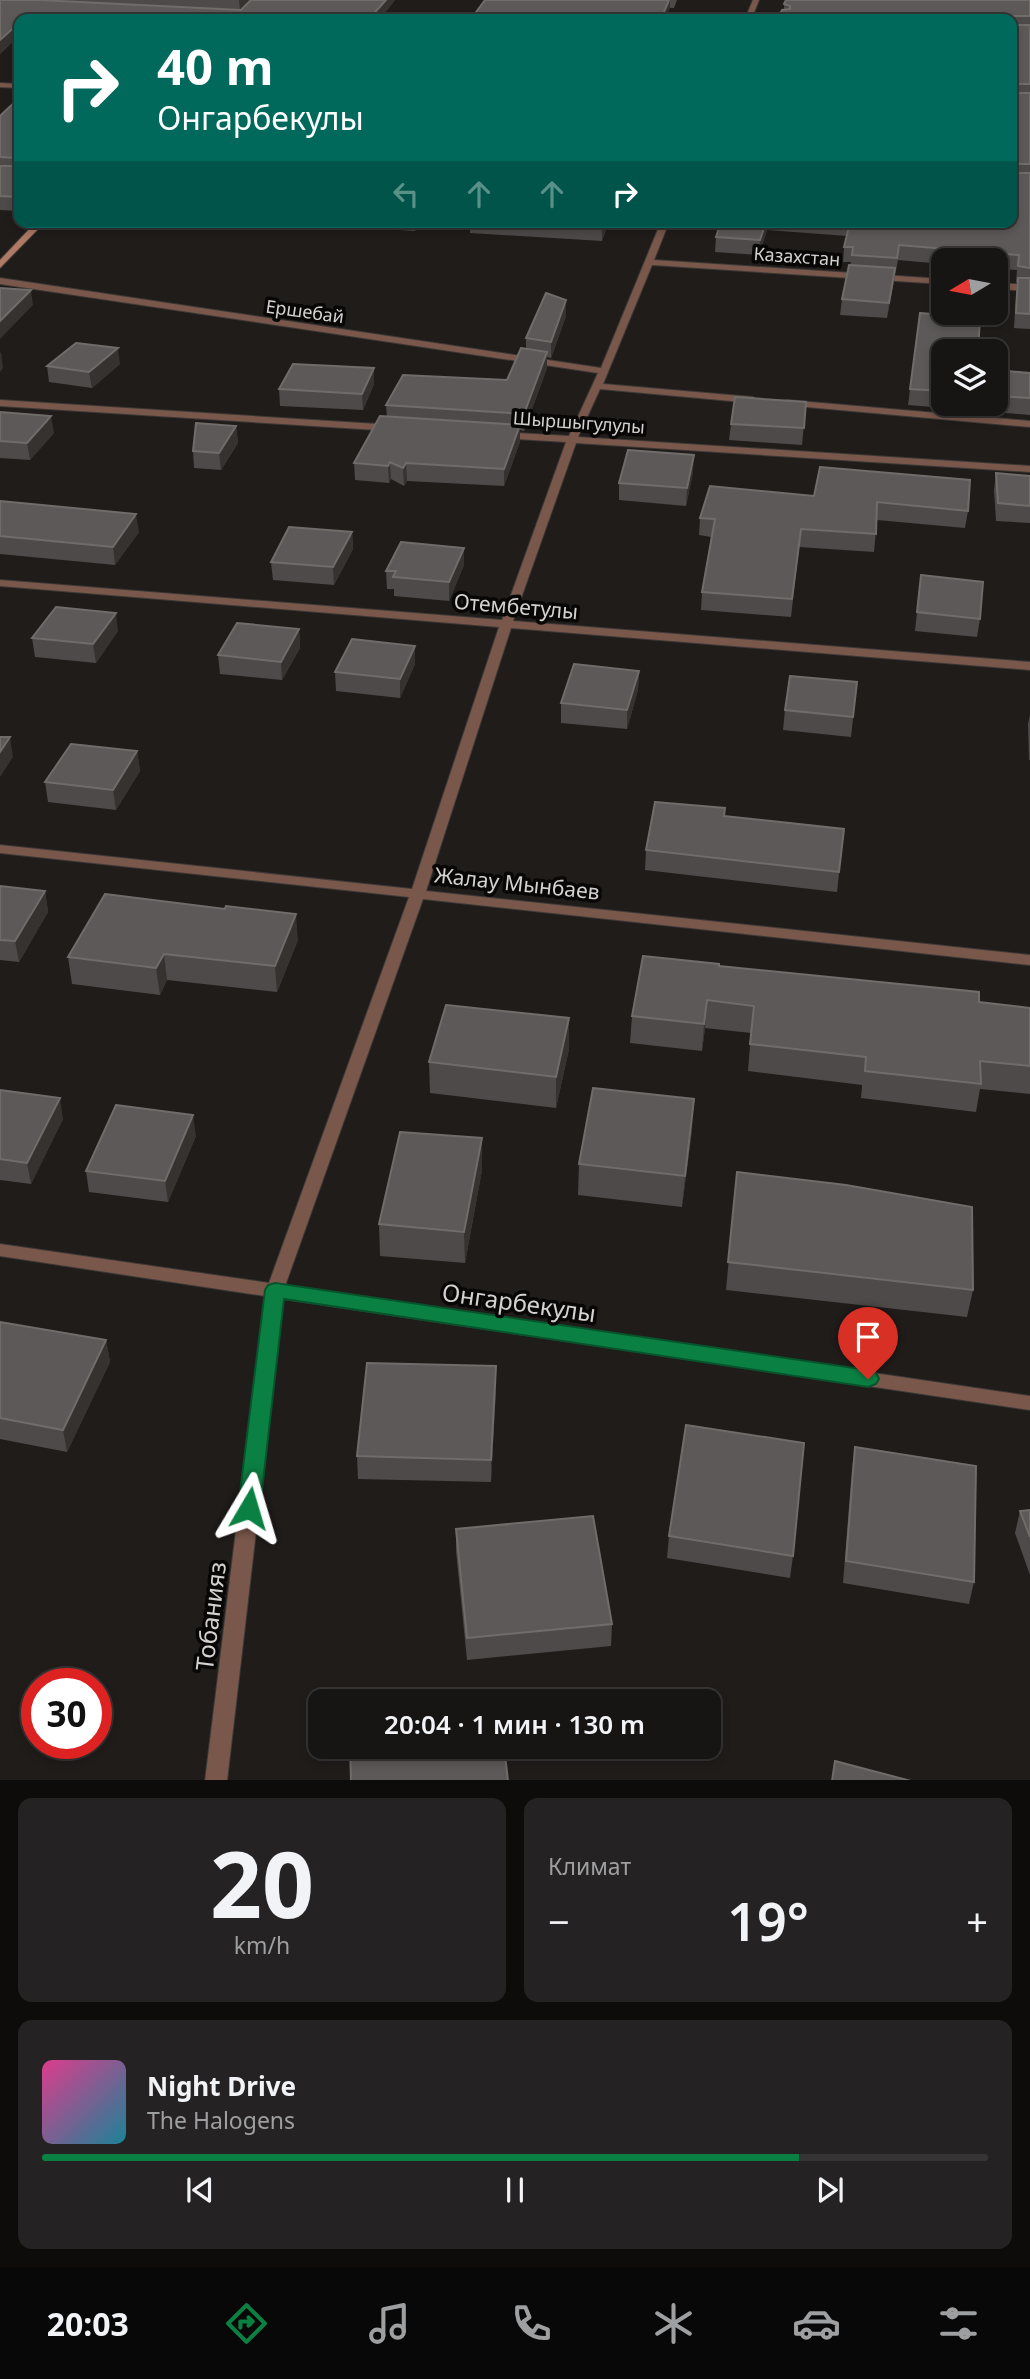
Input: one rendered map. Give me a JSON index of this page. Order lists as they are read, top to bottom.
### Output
{
  "streets": {
    "street": [
      "Казахстан",
      "Ершебай",
      "Шыршыгулулы",
      "Отембетулы",
      "Жалау Мынбаев",
      "Онгарбекулы",
      "Тобанияз"
    ]
  },
  "crossings": [
    ["Казахстан", "Тобанияз"],
    ["Ершебай", "Тобанияз"],
    ["Шыршыгулулы", "Тобанияз"],
    ["Отембетулы", "Тобанияз"],
    ["Жалау Мынбаев", "Тобанияз"],
    ["Онгарбекулы", "Тобанияз"]
  ],
  "north": "left",
  "page": {
    "turn": ["40 m", "Онгарбекулы"],
    "limit": "30",
    "trip": "20:04 · 1 мин · 130 m",
    "tile": [
      ["20", "km/h"],
      "Климат"
    ],
    "heat": ["−", "19°", "+"],
    "song": ["Night Drive", "The Halogens"],
    "tabs": "20:03"
  }
}
